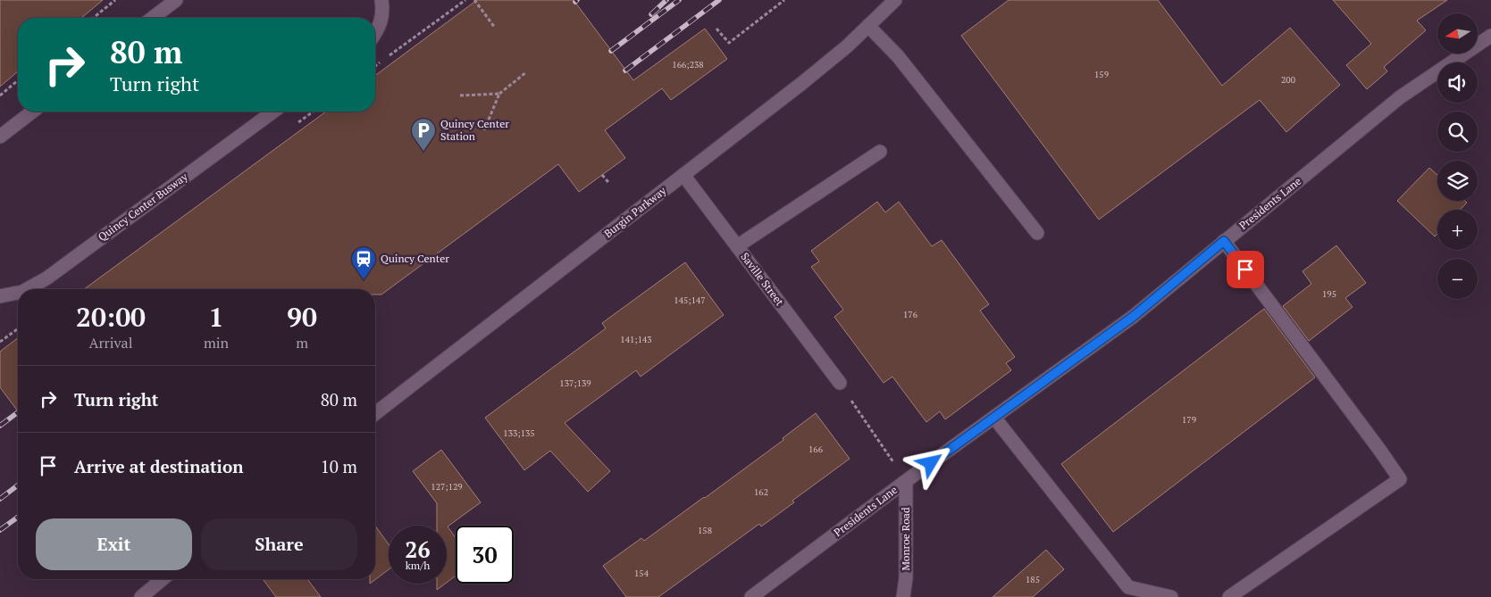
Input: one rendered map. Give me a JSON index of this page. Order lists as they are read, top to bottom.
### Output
{
  "streets": {
    "street": [
      "Presidents Lane",
      "Quincy Center Busway",
      "Burgin Parkway",
      "Saville Street",
      "Monroe Road"
    ]
  },
  "crossings": [
    ["Presidents Lane", "Monroe Road"],
    ["Burgin Parkway", "Saville Street"]
  ],
  "places": {
    "parking": ["Quincy Center Station"],
    "station": ["Quincy Center"]
  },
  "house_numbers": [
    "166;238",
    "159",
    "200",
    "195",
    "145;147",
    "176",
    "141;143",
    "137;139",
    "179",
    "133;135",
    "166",
    "127;129",
    "162",
    "158",
    "154",
    "185"
  ],
  "north": "left",
  "page": {
    "map_buttons": ["+", "−"],
    "turn": ["80 m", "Turn right"],
    "eta": [
      "20:00",
      "Arrival",
      "1",
      "min",
      "90",
      "m"
    ],
    "list": [
      {
        "name": "Turn right",
        "value": "80 m"
      },
      {
        "name": "Arrive at destination",
        "value": "10 m"
      }
    ],
    "buttons": ["Exit", "Share"],
    "speed": "26 km/h",
    "limit": "30"
  }
}
